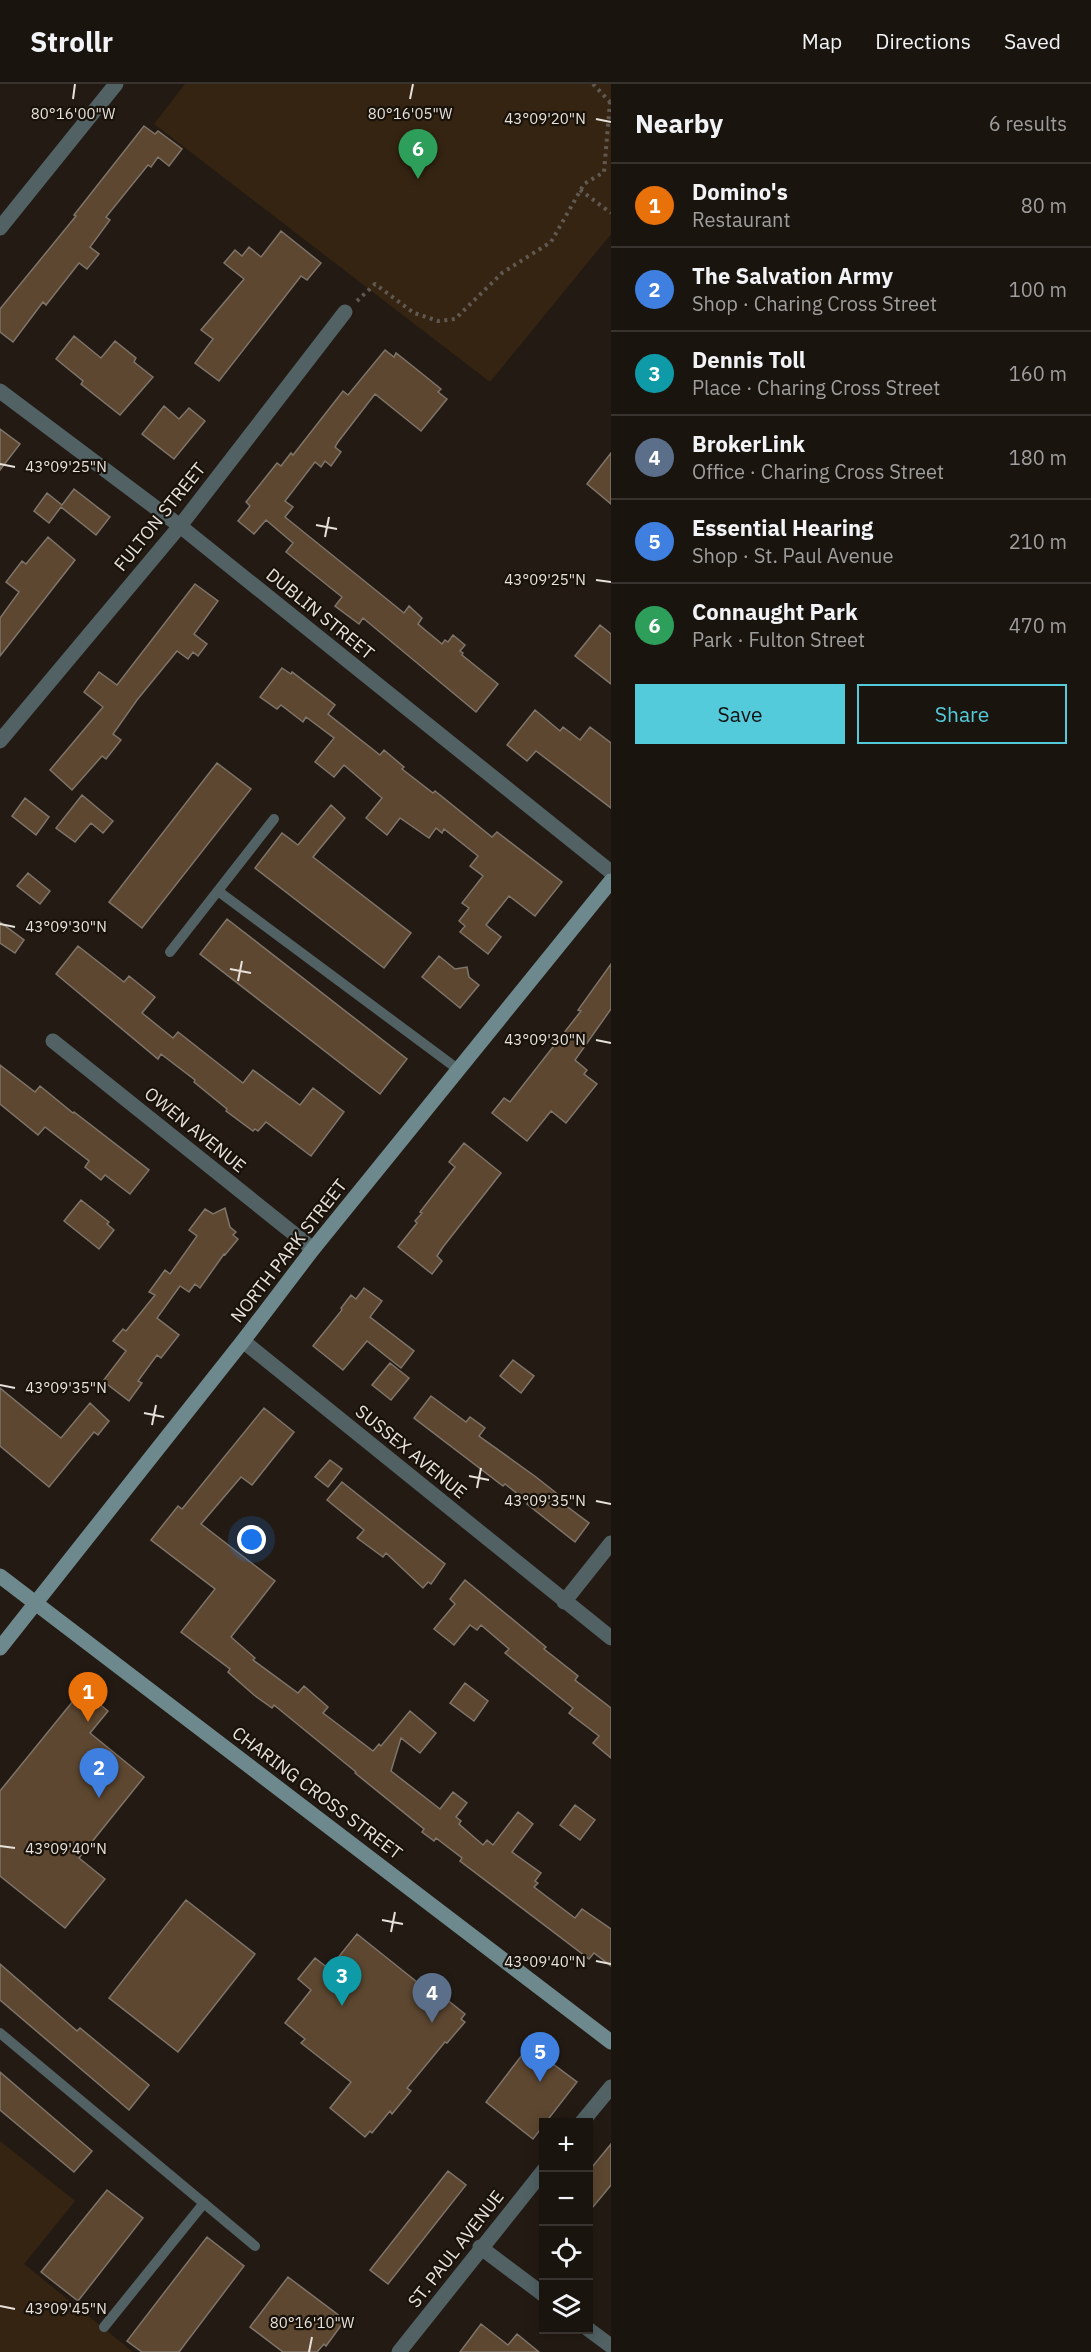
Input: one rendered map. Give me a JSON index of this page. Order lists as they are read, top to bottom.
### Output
{
  "streets": {
    "street": [
      "FULTON STREET",
      "DUBLIN STREET",
      "OWEN AVENUE",
      "NORTH PARK STREET",
      "SUSSEX AVENUE",
      "CHARING CROSS STREET",
      "ST. PAUL AVENUE"
    ]
  },
  "crossings": [
    ["FULTON STREET", "DUBLIN STREET"],
    ["OWEN AVENUE", "NORTH PARK STREET"],
    ["NORTH PARK STREET", "SUSSEX AVENUE"],
    ["NORTH PARK STREET", "CHARING CROSS STREET"]
  ],
  "page": {
    "header": "Strollr",
    "nav": ["Map", "Directions", "Saved"],
    "heading": ["Nearby", "6 results"],
    "pins": [
      "6",
      "1",
      "2",
      "3",
      "4",
      "5"
    ],
    "list": [
      {
        "mark": "1",
        "name": "Domino's",
        "note": "Restaurant",
        "value": "80 m"
      },
      {
        "mark": "2",
        "name": "The Salvation Army",
        "note": "Shop · Charing Cross Street",
        "value": "100 m"
      },
      {
        "mark": "3",
        "name": "Dennis Toll",
        "note": "Place · Charing Cross Street",
        "value": "160 m"
      },
      {
        "mark": "4",
        "name": "BrokerLink",
        "note": "Office · Charing Cross Street",
        "value": "180 m"
      },
      {
        "mark": "5",
        "name": "Essential Hearing",
        "note": "Shop · St. Paul Avenue",
        "value": "210 m"
      },
      {
        "mark": "6",
        "name": "Connaught Park",
        "note": "Park · Fulton Street",
        "value": "470 m"
      }
    ],
    "buttons": ["Save", "Share"],
    "map_buttons": ["+", "−"]
  },
  "coordinates": [
    "80°16'05\"W",
    "80°16'00\"W",
    "43°09'20\"N",
    "43°09'25\"N",
    "43°09'30\"N",
    "43°09'35\"N",
    "43°09'40\"N",
    "43°09'45\"N",
    "80°16'10\"W"
  ]
}
